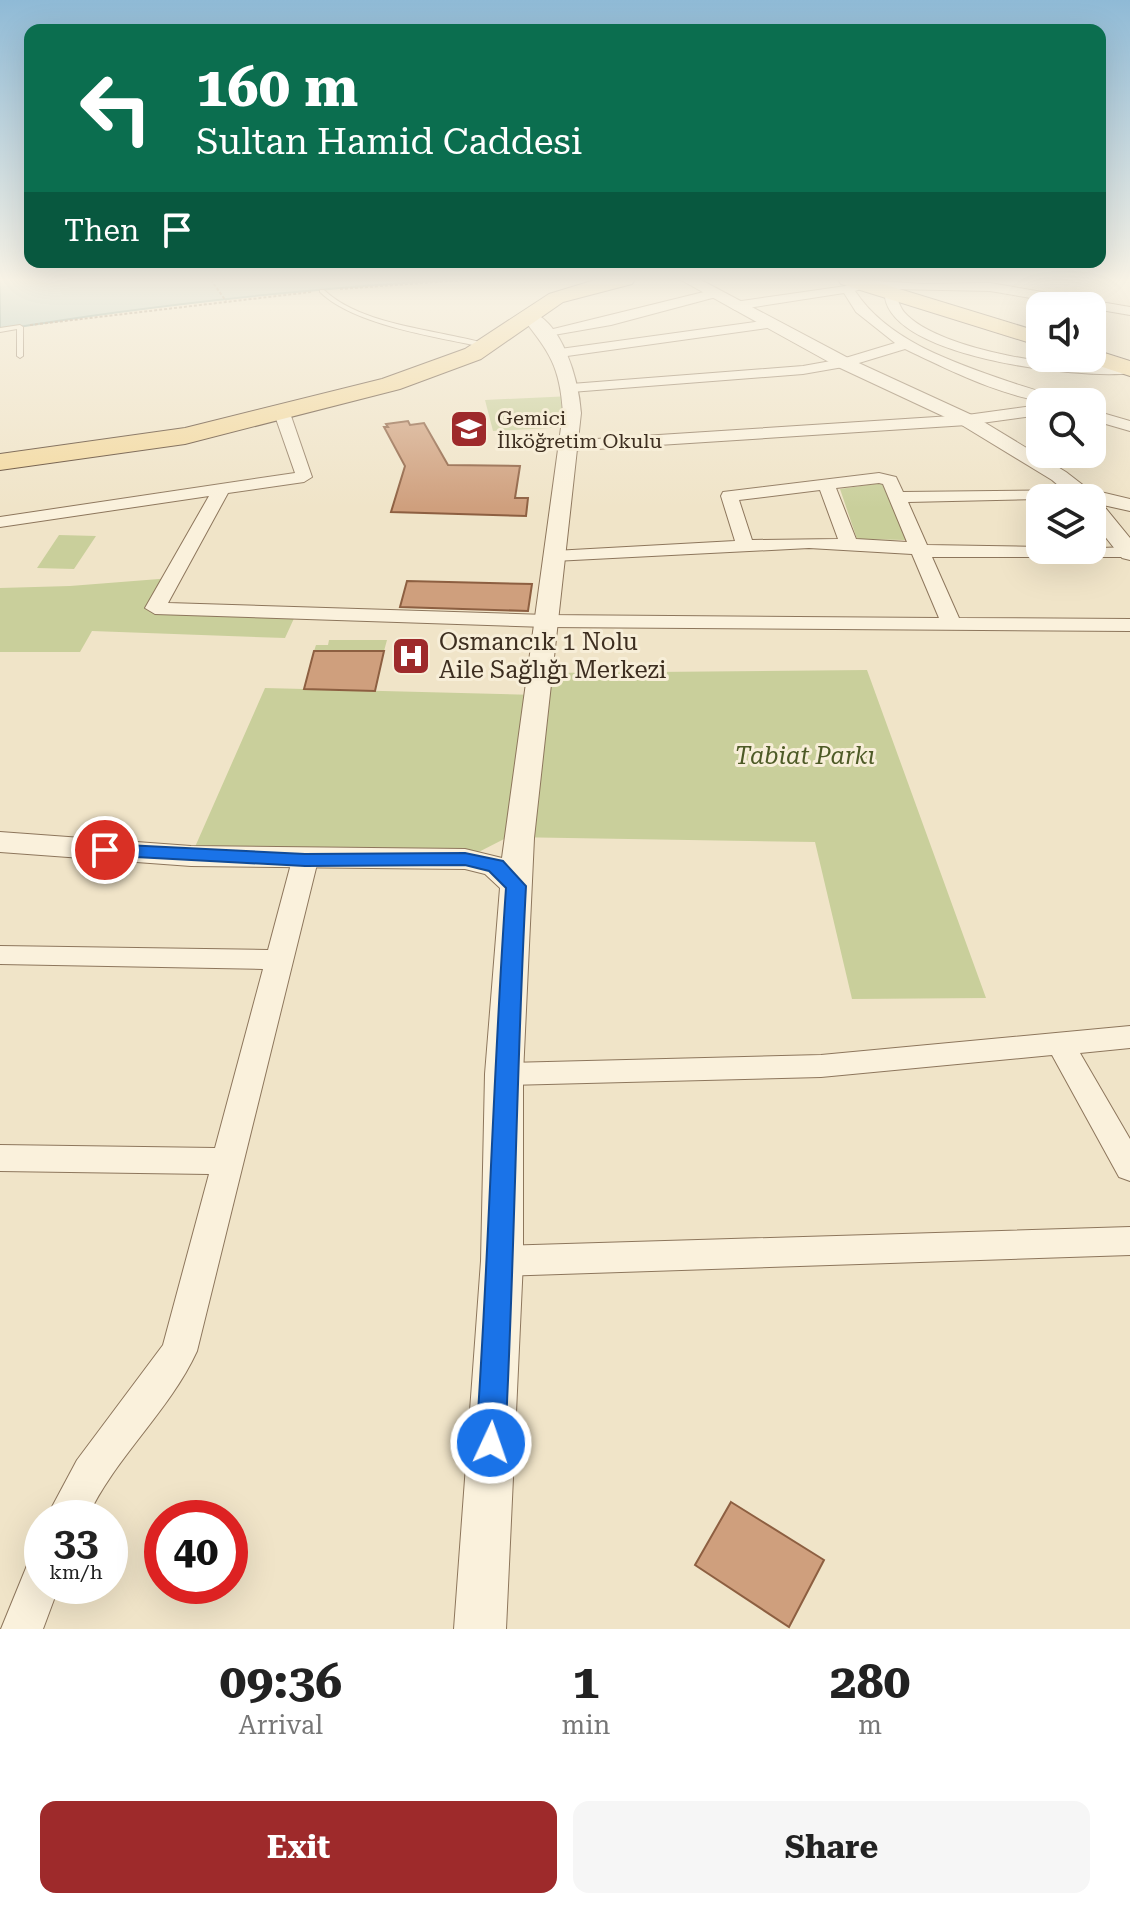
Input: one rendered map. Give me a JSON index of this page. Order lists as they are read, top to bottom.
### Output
{
  "parks": ["Tabiat Parkı"],
  "places": {
    "school or university": ["Gemici İlköğretim Okulu"],
    "hospital": ["Osmancık 1 Nolu Aile Sağlığı Merkezi"]
  },
  "page": {
    "turn": ["160 m", "Sultan Hamid Caddesi"],
    "then": "Then",
    "speed": "33 km/h",
    "limit": "40",
    "eta": [
      "09:36",
      "Arrival",
      "1",
      "min",
      "280",
      "m"
    ],
    "buttons": ["Exit", "Share"]
  }
}
